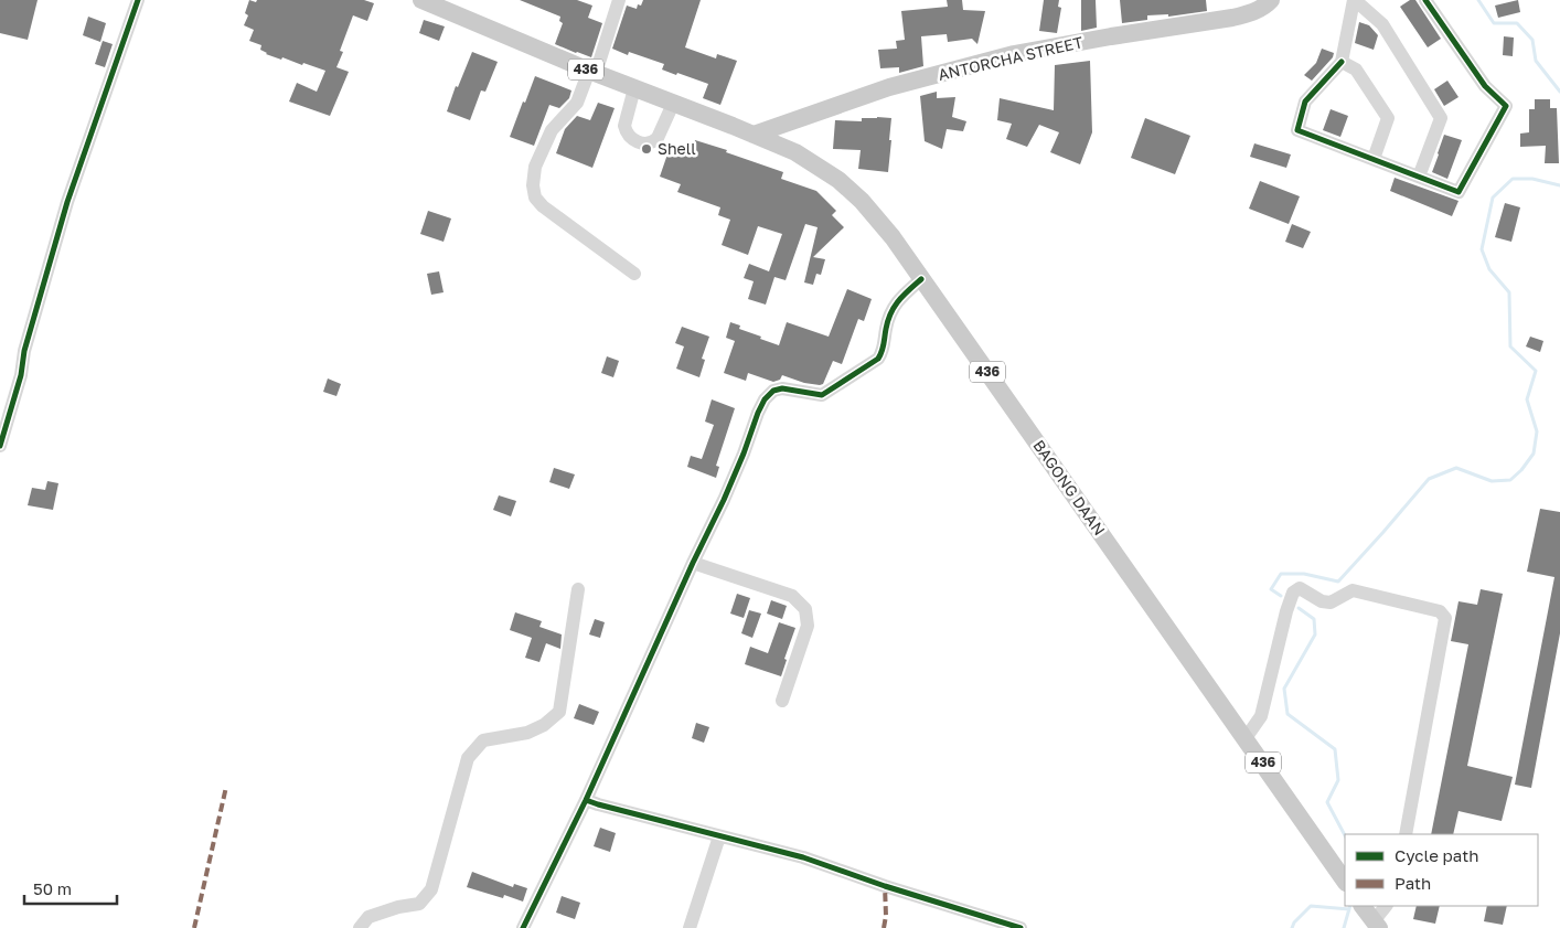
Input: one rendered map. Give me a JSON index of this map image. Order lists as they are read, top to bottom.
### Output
{
  "streets": {
    "main road": ["ANTORCHA STREET", "436", "BAGONG DAAN"]
  },
  "crossings": [
    ["ANTORCHA STREET", "436"],
    ["ANTORCHA STREET", "BAGONG DAAN"],
    ["436", "BAGONG DAAN"]
  ],
  "places": ["Shell"],
  "legend": ["Cycle path", "Path"],
  "scale_bar": "50 m"
}
